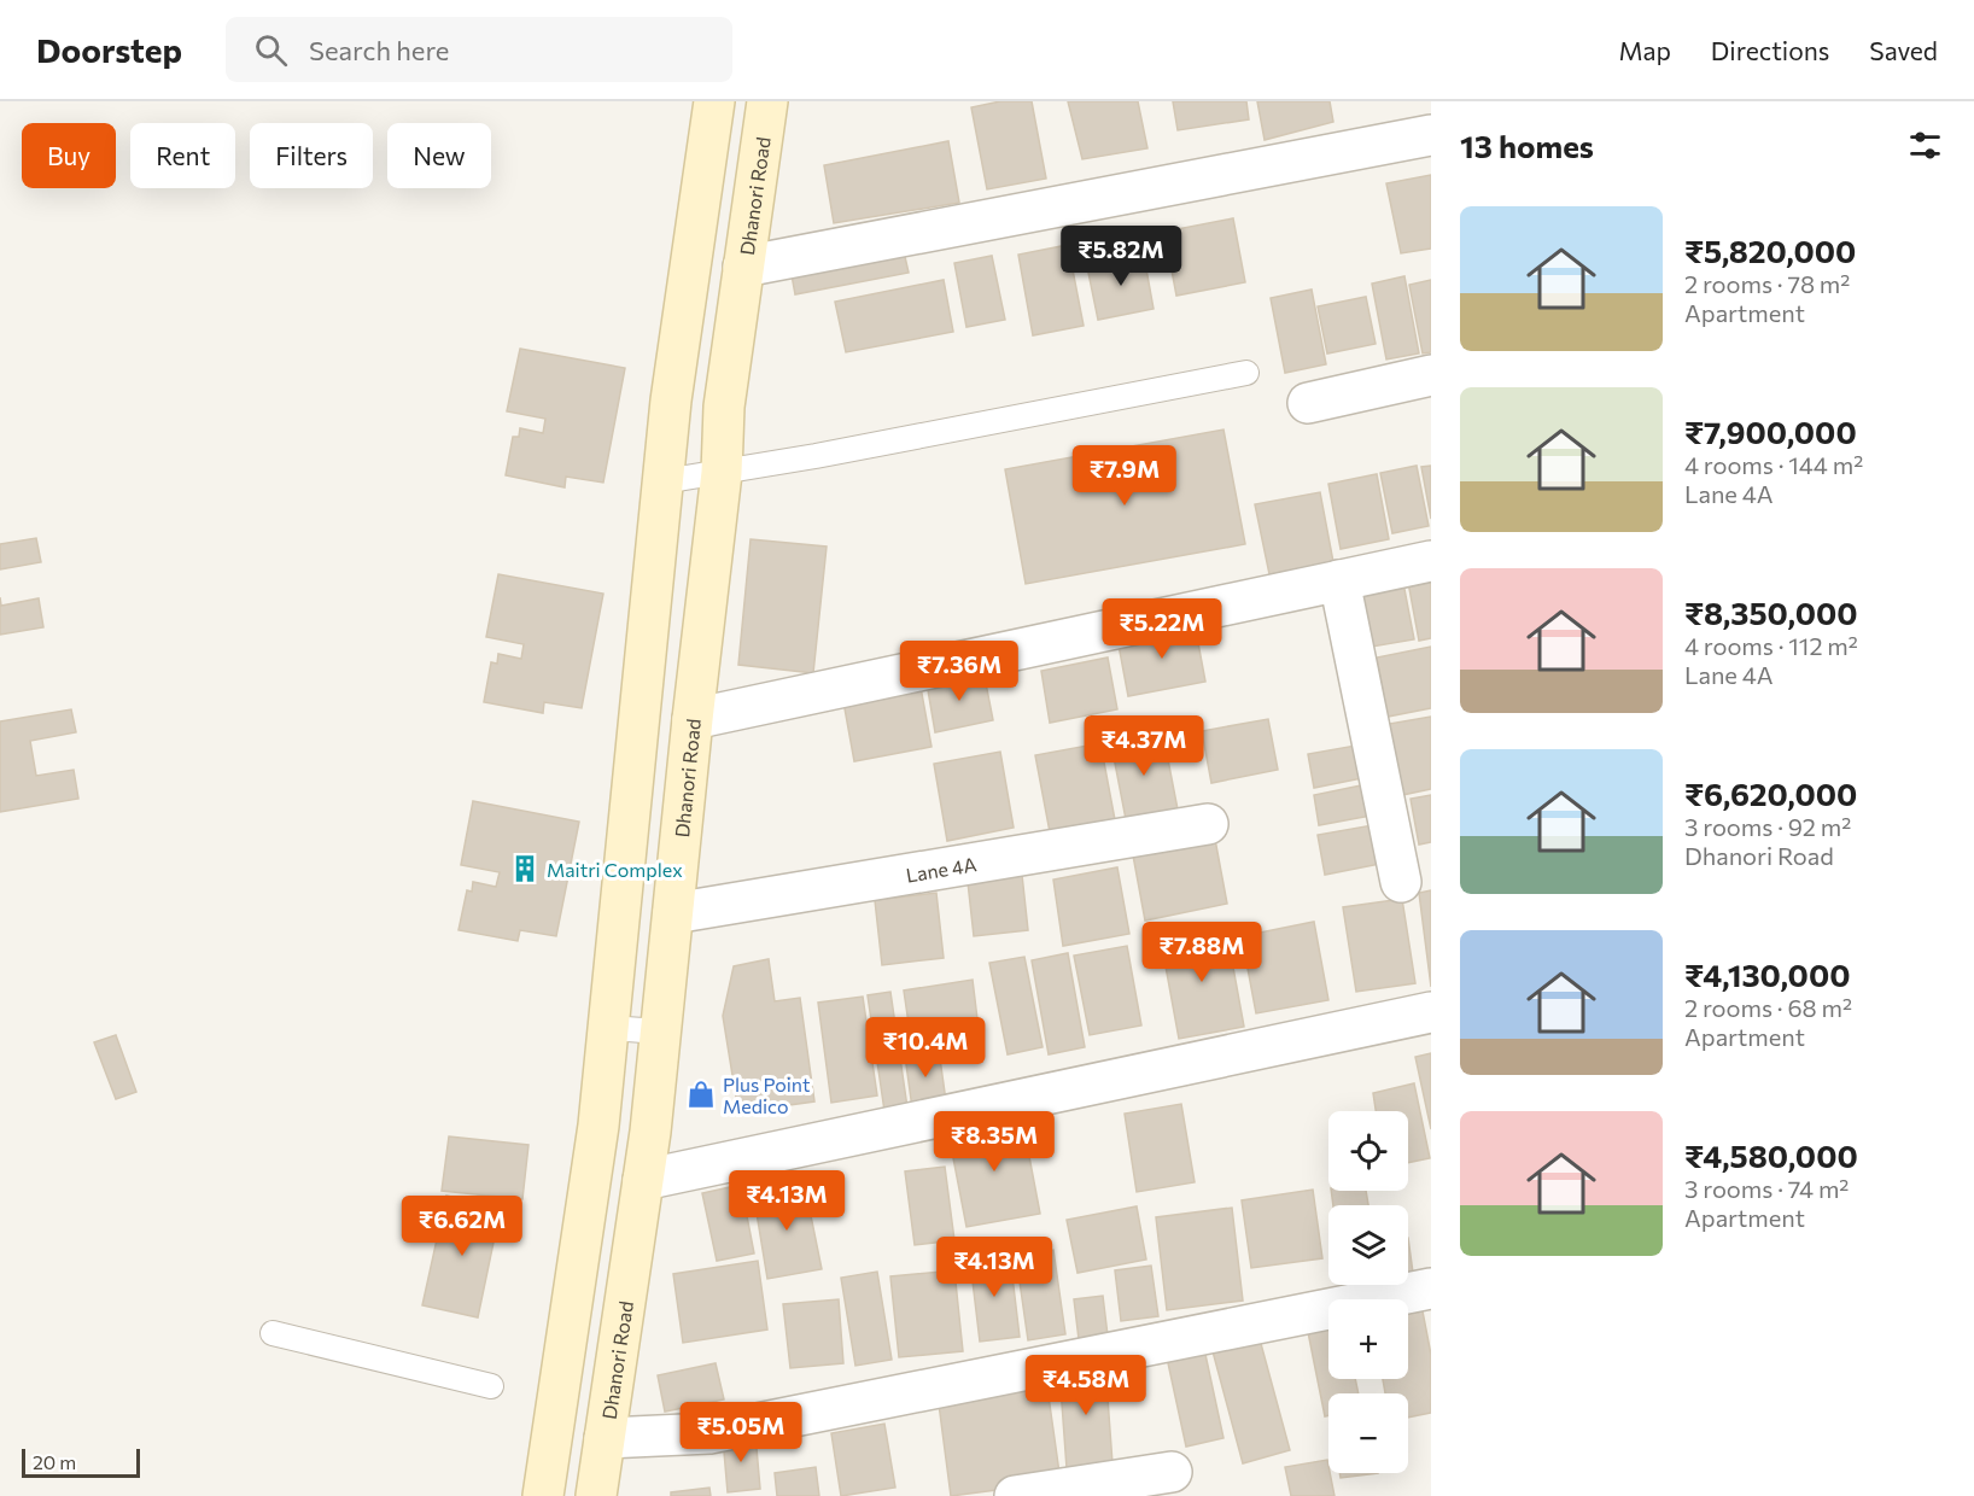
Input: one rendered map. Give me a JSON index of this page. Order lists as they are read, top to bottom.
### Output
{
  "streets": {
    "main road": ["Dhanori Road"],
    "street": ["Lane 4A"]
  },
  "crossings": [
    ["Dhanori Road", "Lane 4A"]
  ],
  "places": {
    "building": ["Maitri Complex"],
    "shop": ["Plus Point Medico"]
  },
  "scale_bar": "20 m",
  "page": {
    "header": "Doorstep",
    "search": "Search here",
    "nav": ["Map", "Directions", "Saved"],
    "heading": "13 homes",
    "chip": [
      "Buy",
      "Rent",
      "Filters",
      "New"
    ],
    "list": [
      {
        "name": "₹5,820,000",
        "note": "2 rooms · 78 m² · Apartment"
      },
      {
        "name": "₹7,900,000",
        "note": "4 rooms · 144 m² · Lane 4A"
      },
      {
        "name": "₹8,350,000",
        "note": "4 rooms · 112 m² · Lane 4A"
      },
      {
        "name": "₹6,620,000",
        "note": "3 rooms · 92 m² · Dhanori Road"
      },
      {
        "name": "₹4,130,000",
        "note": "2 rooms · 68 m² · Apartment"
      },
      {
        "name": "₹4,580,000",
        "note": "3 rooms · 74 m² · Apartment"
      }
    ],
    "price": [
      "₹5.82M",
      "₹7.9M",
      "₹5.22M",
      "₹7.36M",
      "₹4.37M",
      "₹7.88M",
      "₹10.4M",
      "₹8.35M",
      "₹4.13M",
      "₹6.62M",
      "₹4.13M",
      "₹4.58M",
      "₹5.05M"
    ],
    "map_buttons": ["+", "−"],
    "scale": "20 m"
  }
}
